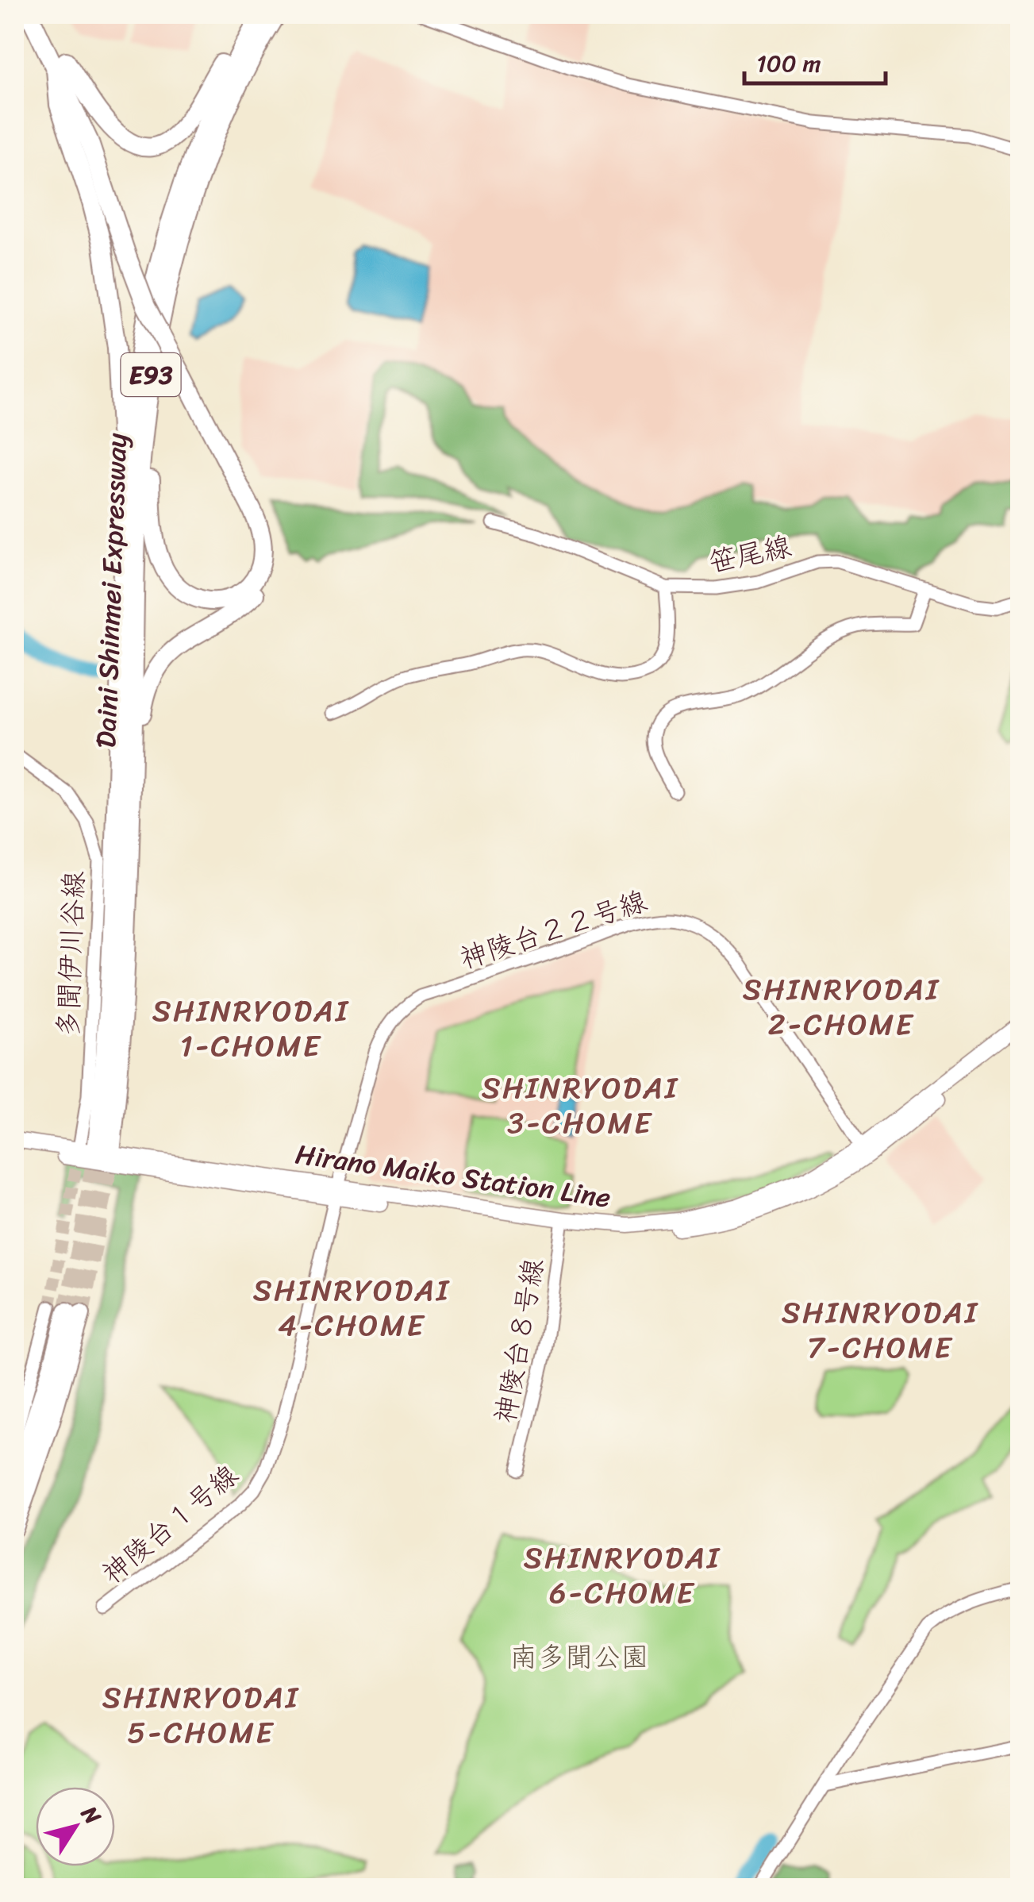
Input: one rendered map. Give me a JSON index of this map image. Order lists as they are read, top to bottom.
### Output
{
  "streets": {
    "highway": ["E93", "Daini Shinmei Expressway"],
    "main road": ["Hirano Maiko Station Line"],
    "street": [
      "笹尾線",
      "神陵台２２号線",
      "多聞伊川谷線",
      "神陵台８号線",
      "神陵台１号線"
    ]
  },
  "crossings": [
    ["Daini Shinmei Expressway", "多聞伊川谷線"],
    ["神陵台２２号線", "Hirano Maiko Station Line"],
    ["神陵台２２号線", "神陵台１号線"],
    ["Hirano Maiko Station Line", "神陵台８号線"],
    ["Hirano Maiko Station Line", "神陵台１号線"]
  ],
  "districts": [
    "SHINRYODAI 2-CHOME",
    "SHINRYODAI 1-CHOME",
    "SHINRYODAI 3-CHOME",
    "SHINRYODAI 4-CHOME",
    "SHINRYODAI 7-CHOME",
    "SHINRYODAI 6-CHOME",
    "SHINRYODAI 5-CHOME"
  ],
  "parks": ["南多聞公園"],
  "scale_bar": "100 m",
  "north": "top right"
}
